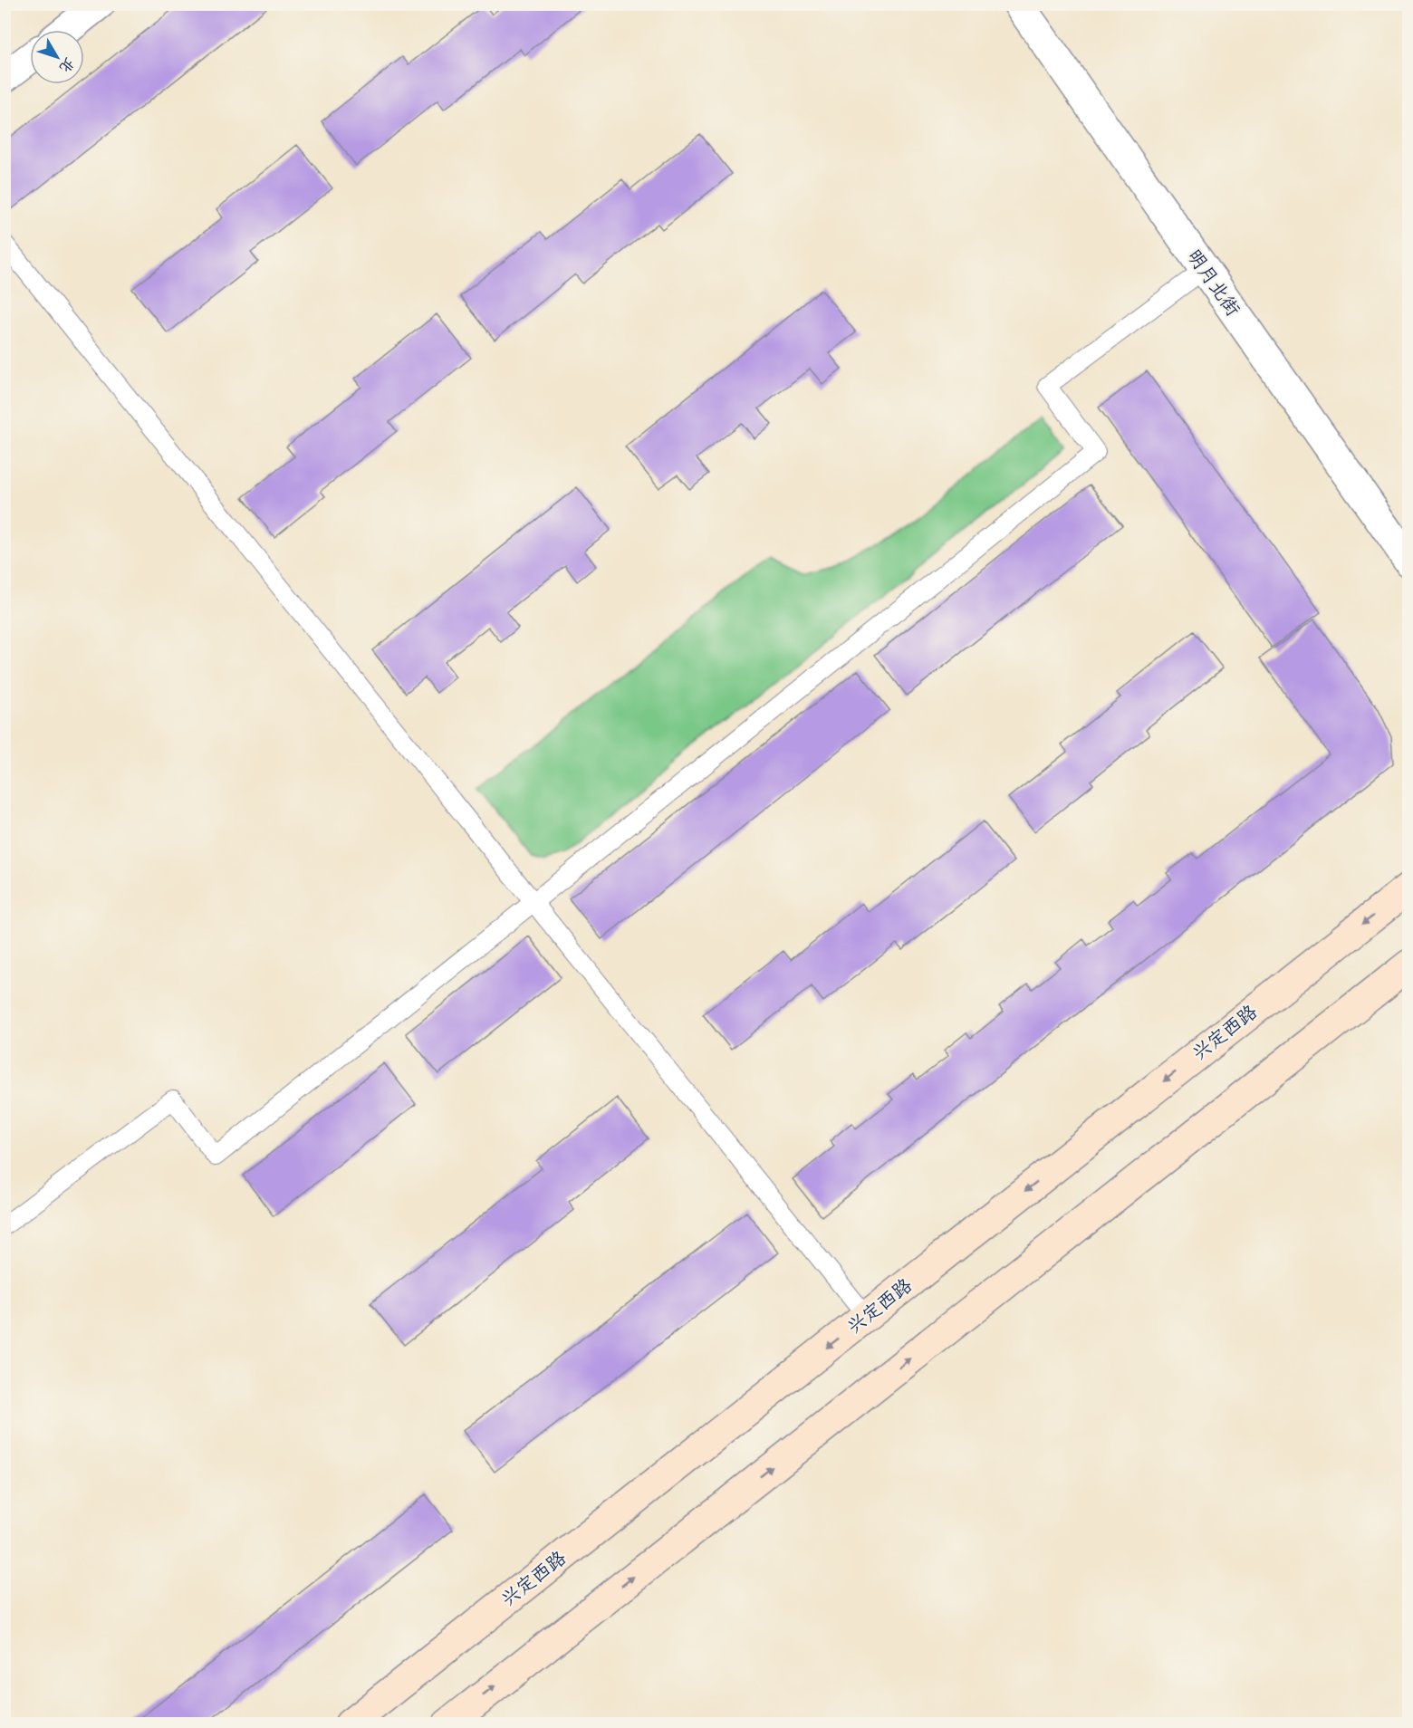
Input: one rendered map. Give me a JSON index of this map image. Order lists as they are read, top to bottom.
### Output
{
  "streets": {
    "main road": ["兴定西路"],
    "street": ["明月北街"]
  },
  "north": "bottom right"
}
